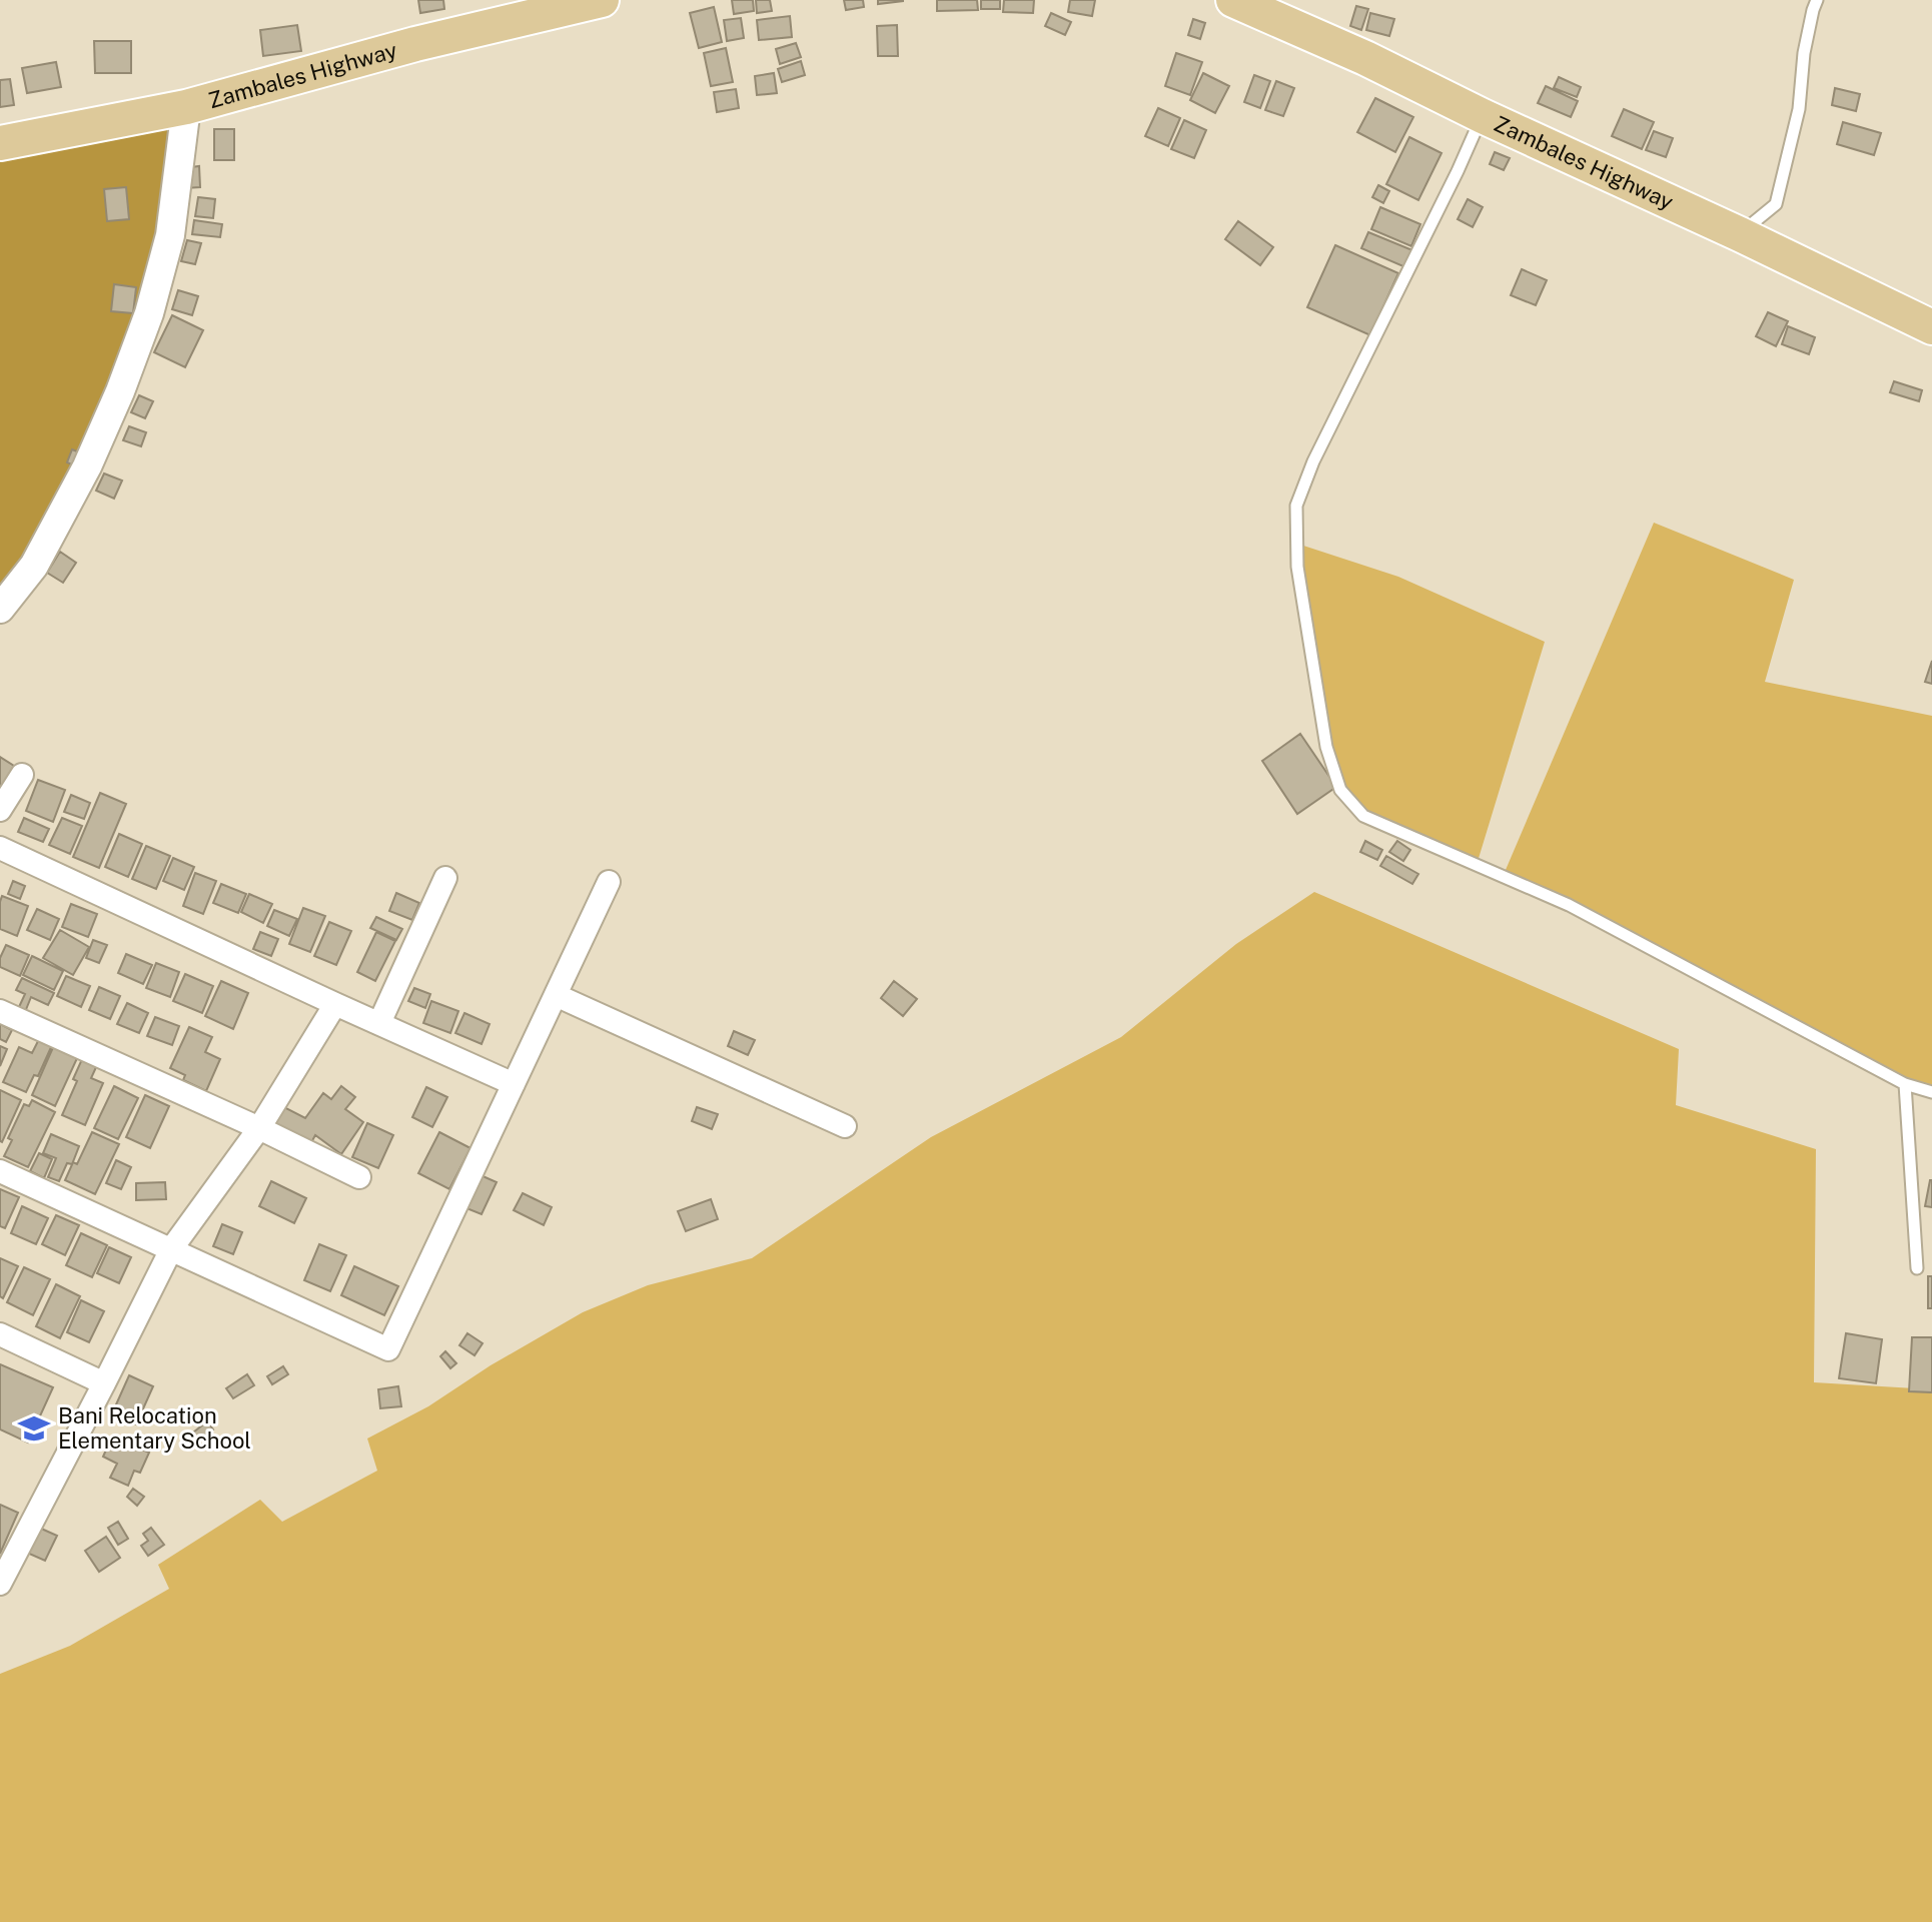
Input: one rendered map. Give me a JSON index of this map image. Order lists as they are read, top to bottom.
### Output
{
  "streets": {
    "main road": ["Zambales Highway"]
  },
  "places": {
    "school or university": ["Bani Relocation Elementary School"]
  }
}
